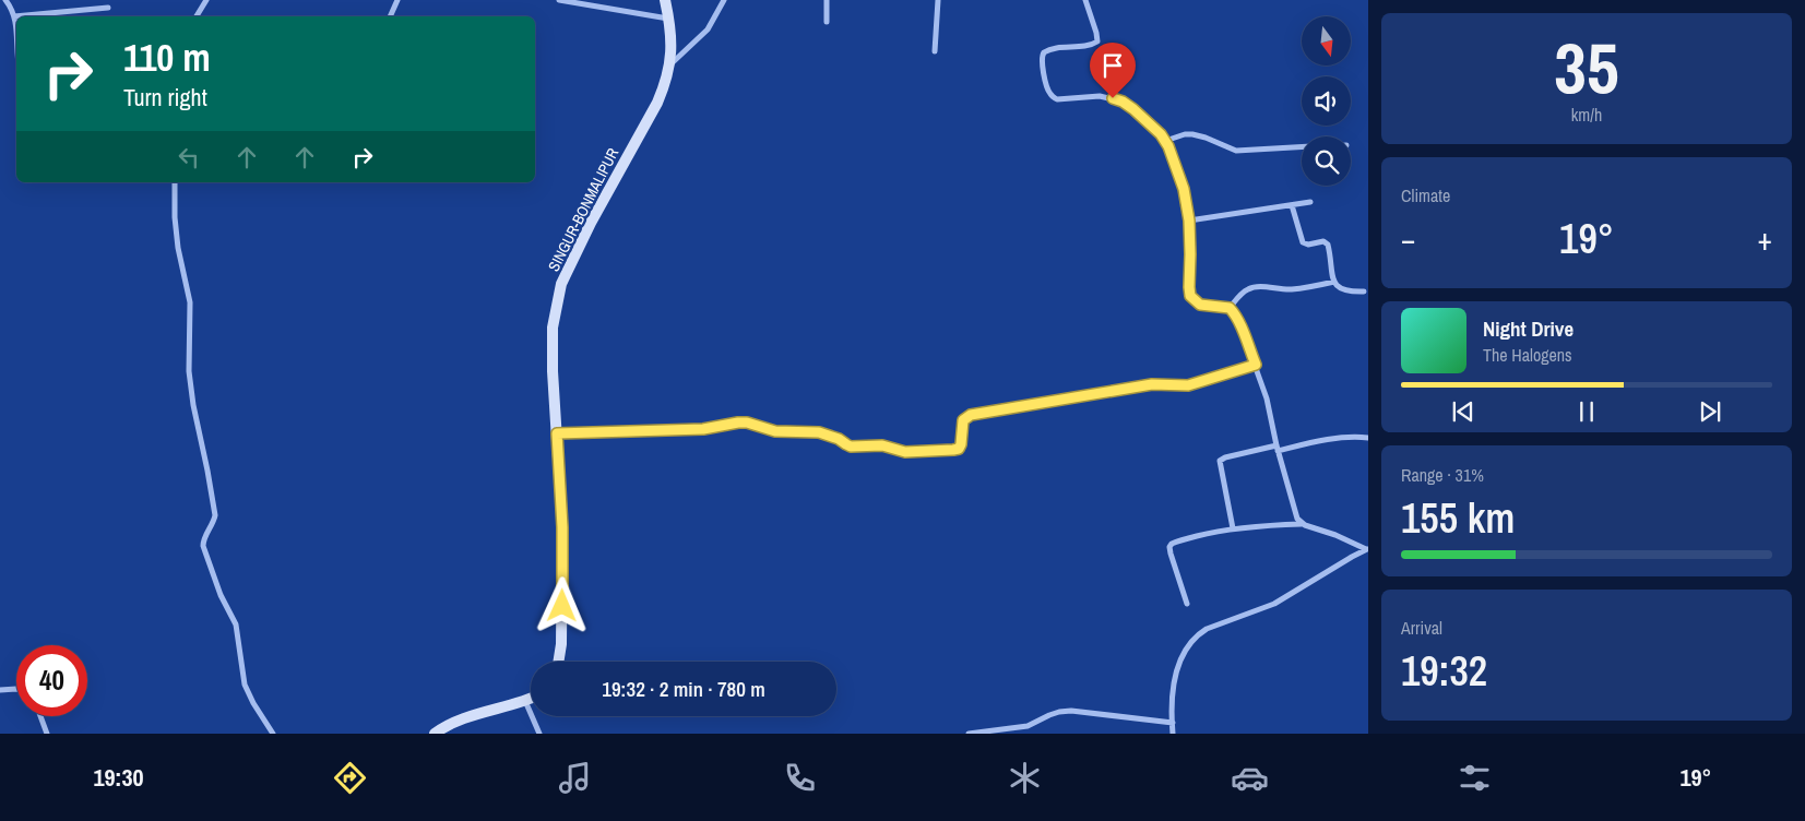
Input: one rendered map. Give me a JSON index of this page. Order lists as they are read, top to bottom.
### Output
{
  "streets": {
    "street": ["SINGUR-BONMALIPUR"]
  },
  "north": "bottom",
  "page": {
    "tile": [
      ["35", "km/h"],
      "Climate",
      ["Range · 31%", "155 km"],
      ["Arrival", "19:32"]
    ],
    "turn": ["110 m", "Turn right"],
    "heat": ["−", "19°", "+"],
    "song": ["Night Drive", "The Halogens"],
    "limit": "40",
    "trip": "19:32 · 2 min · 780 m",
    "tabs": ["19:30", "19°"]
  }
}
